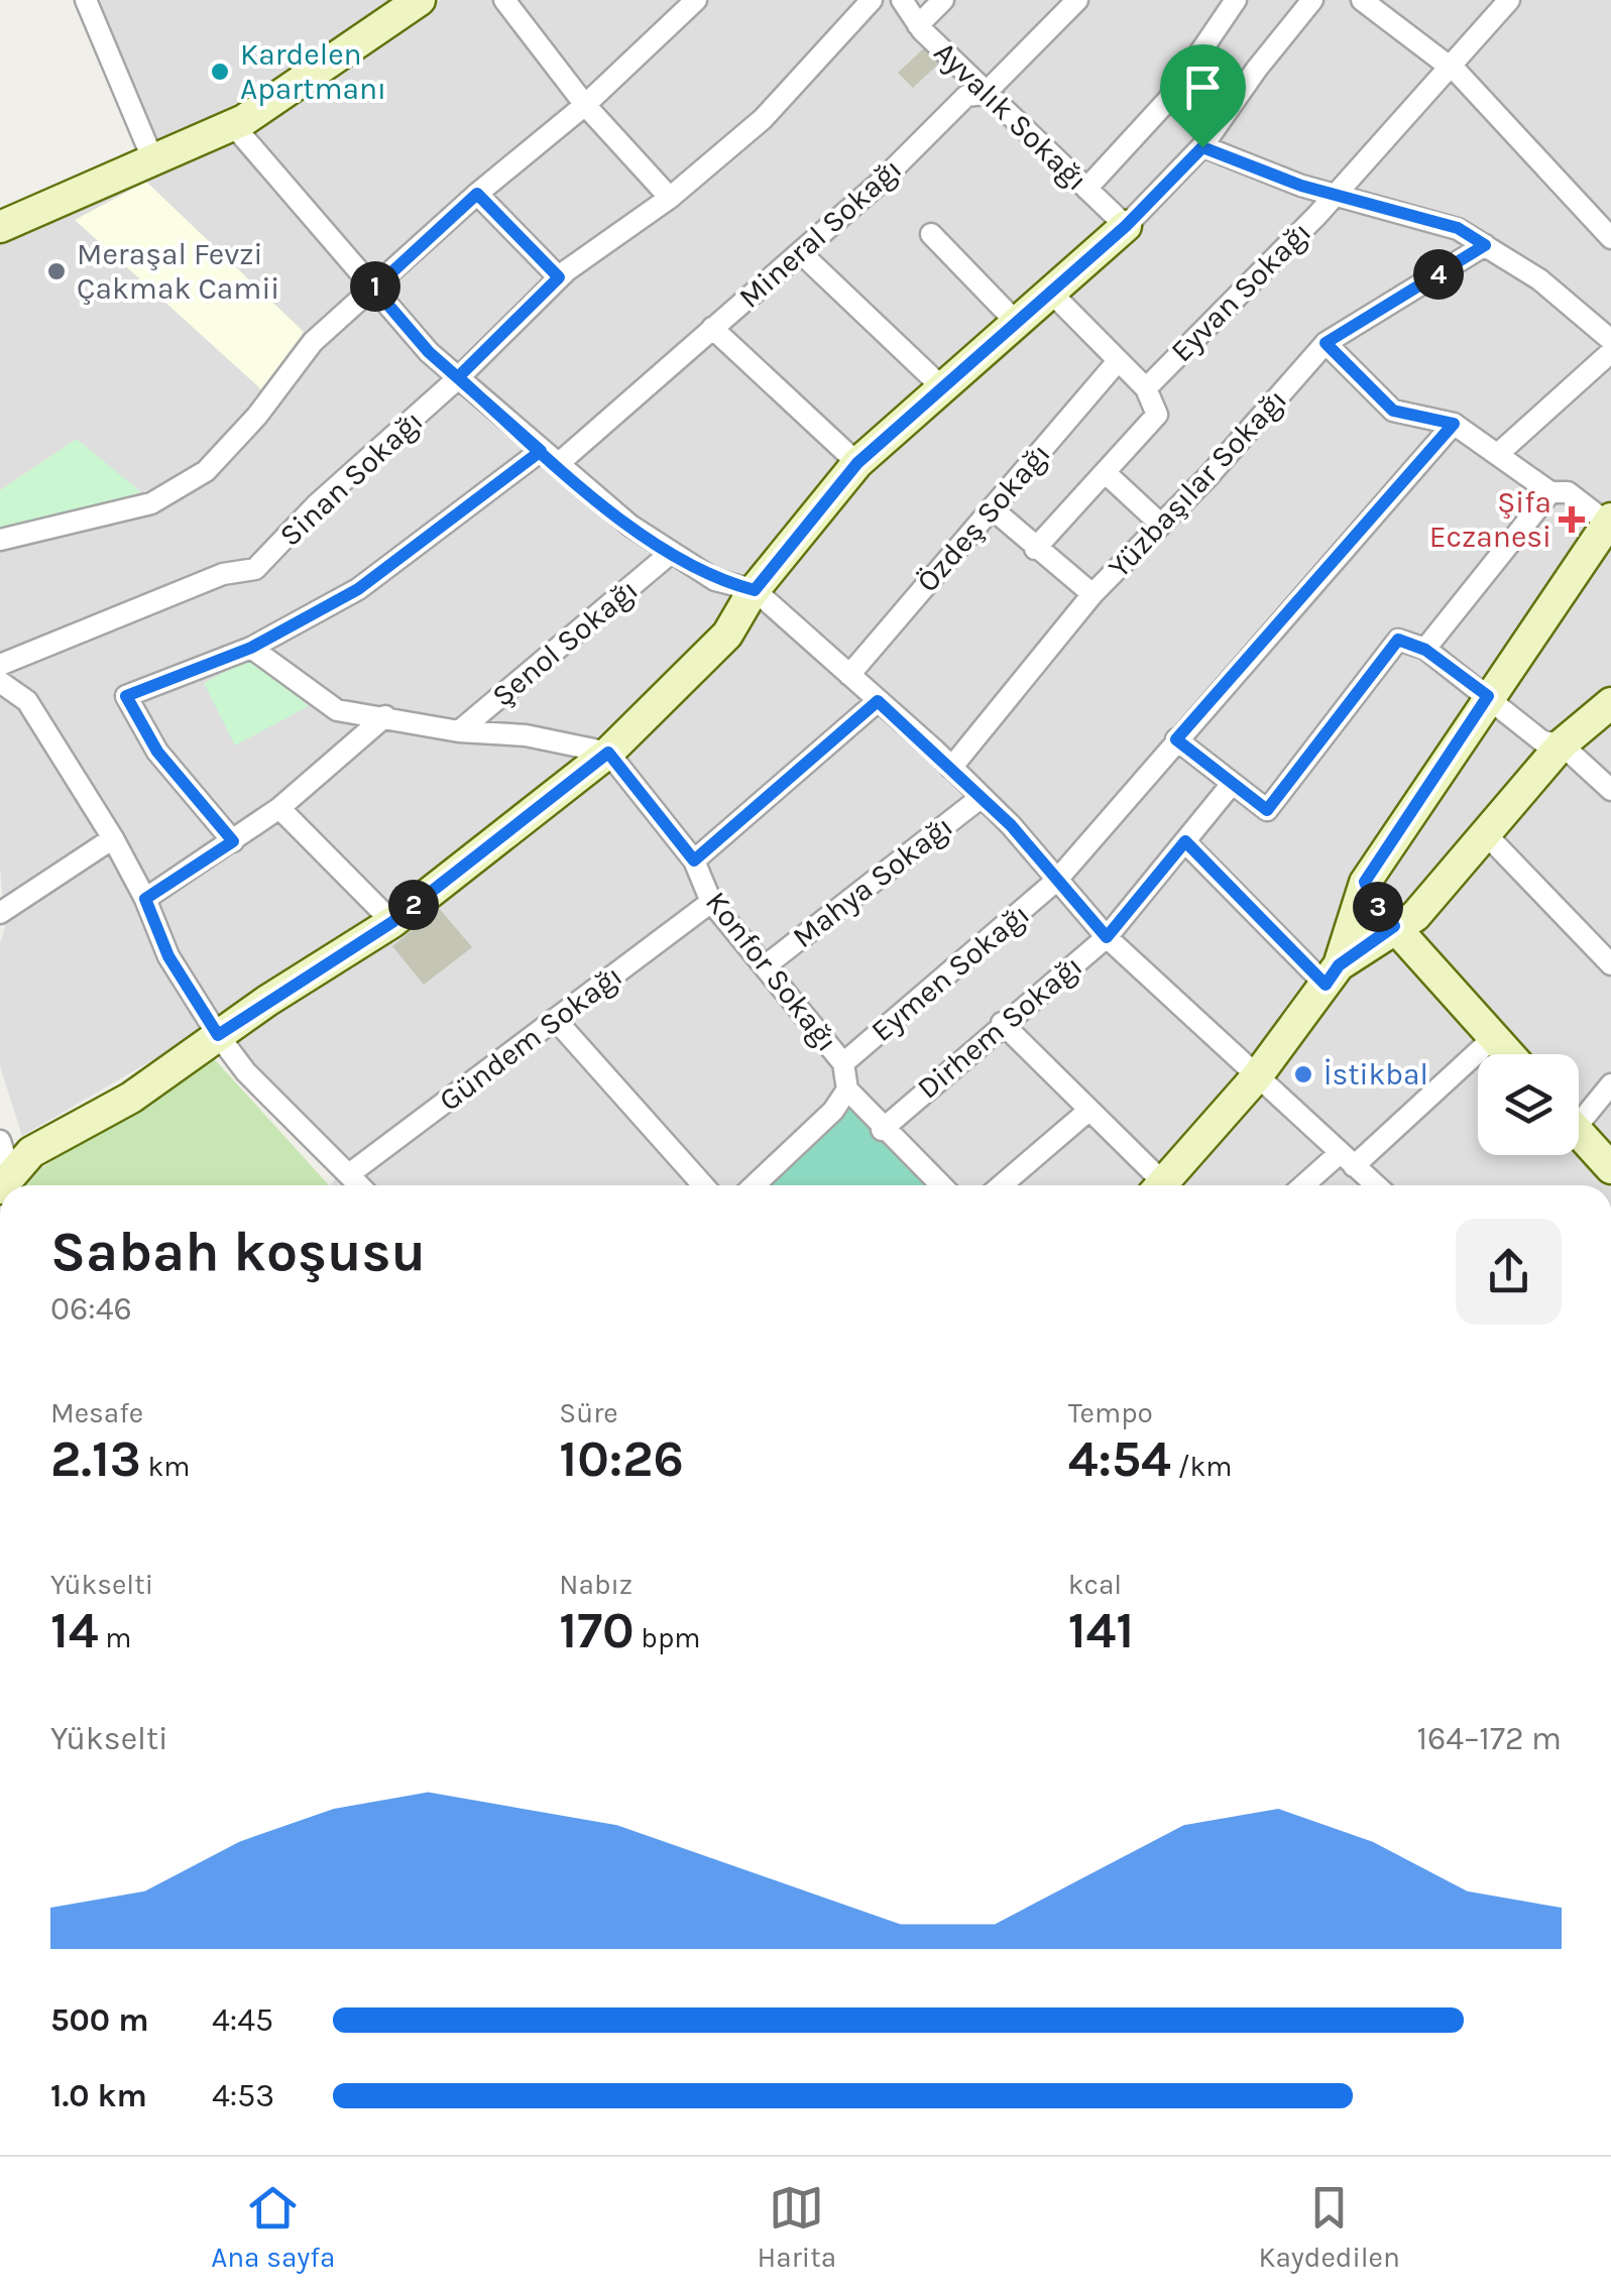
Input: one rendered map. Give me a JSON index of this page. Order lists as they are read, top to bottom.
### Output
{
  "streets": {
    "street": [
      "Ayvalık Sokağı",
      "Mineral Sokağı",
      "Eyvan Sokağı",
      "Sinan Sokağı",
      "Yüzbaşılar Sokağı",
      "Özdeş Sokağı",
      "Şenol Sokağı",
      "Mahya Sokağı",
      "Konfor Sokağı",
      "Eymen Sokağı",
      "Dirhem Sokağı",
      "Gündem Sokağı"
    ]
  },
  "crossings": [
    ["Ayvalık Sokağı", "Mineral Sokağı"],
    ["Mahya Sokağı", "Konfor Sokağı"],
    ["Konfor Sokağı", "Eymen Sokağı"],
    ["Konfor Sokağı", "Dirhem Sokağı"],
    ["Konfor Sokağı", "Gündem Sokağı"]
  ],
  "places": {
    "other": ["Kardelen Apartmanı", "Meraşal Fevzi Çakmak Camii", "İstikbal"],
    "health": ["Şifa Eczanesi"]
  },
  "page": {
    "pins": [
      "4",
      "1",
      "2",
      "3"
    ],
    "heading": ["Sabah koşusu", "06:46"],
    "stats": [
      ["Mesafe", "2.13 km"],
      ["Süre", "10:26"],
      ["Tempo", "4:54 /km"],
      ["Yükselti", "14 m"],
      ["Nabız", "170 bpm"],
      ["kcal", "141"]
    ],
    "chart": ["Yükselti", "164–172 m"],
    "list": [
      {
        "name": "500 m",
        "note": "4:45"
      },
      {
        "name": "1.0 km",
        "note": "4:53"
      }
    ],
    "tabs": ["Ana sayfa", "Harita", "Kaydedilen"]
  }
}
